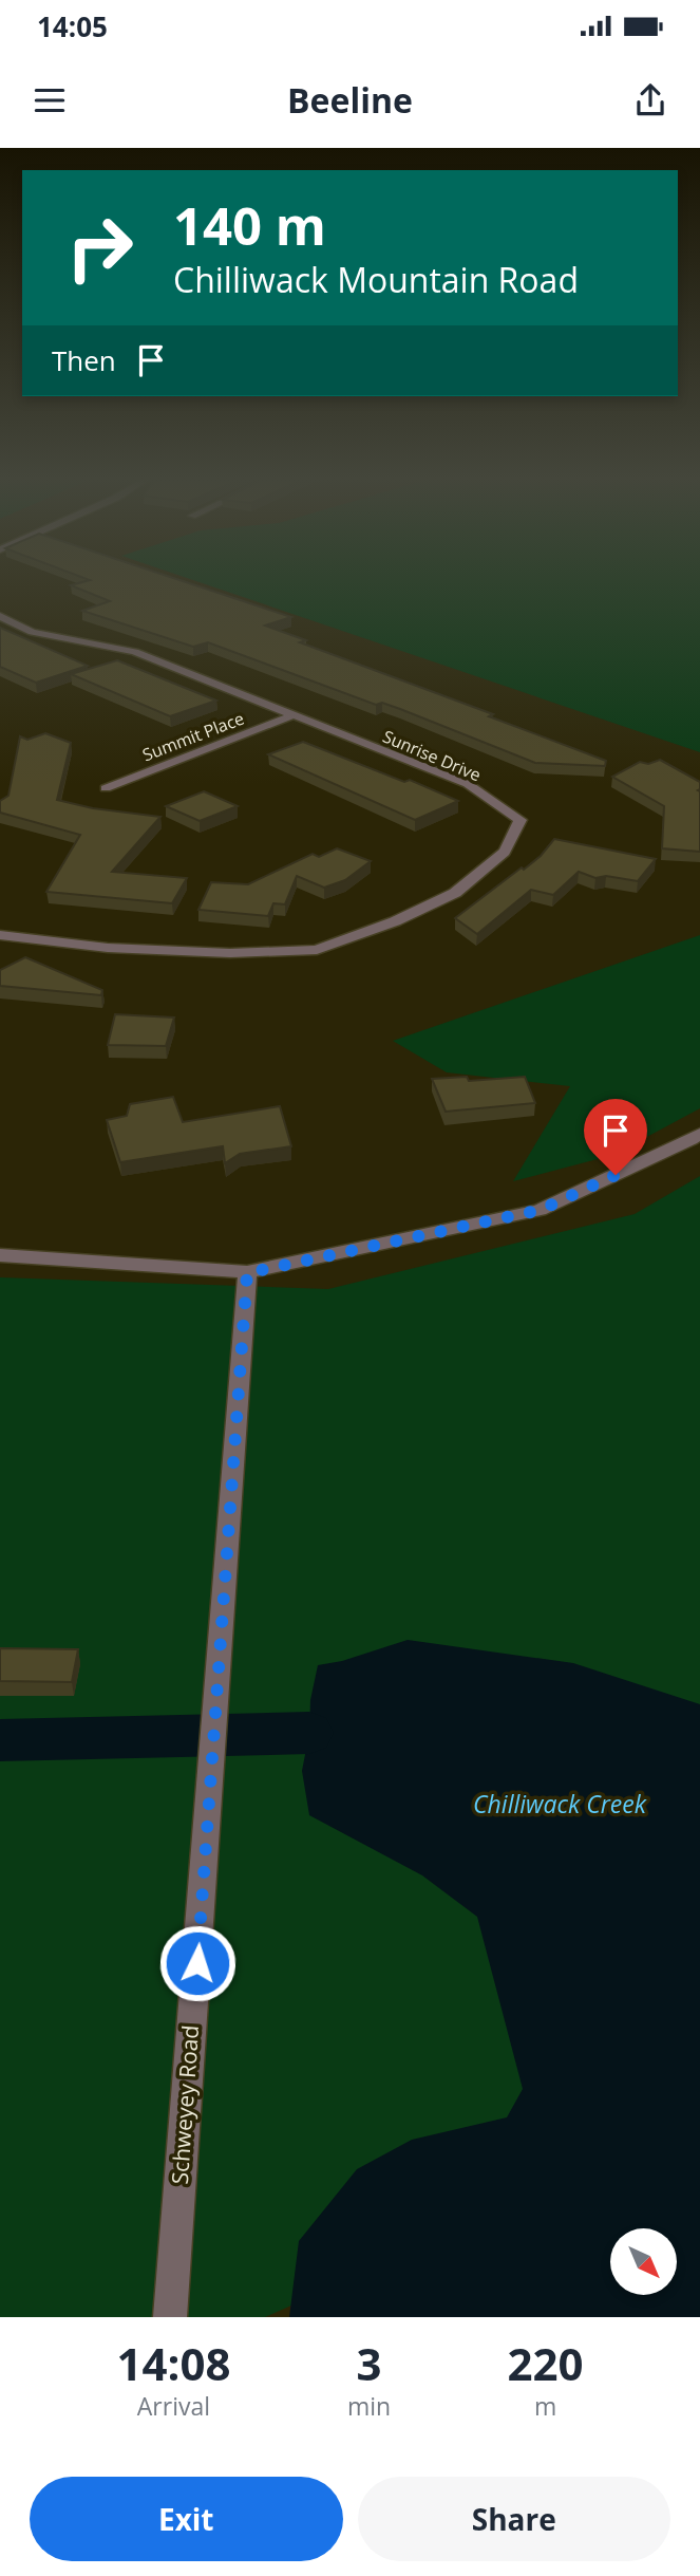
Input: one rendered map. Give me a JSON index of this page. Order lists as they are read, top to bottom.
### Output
{
  "streets": {
    "street": ["Summit Place", "Sunrise Drive", "Schweyey Road"]
  },
  "crossings": [
    ["Summit Place", "Sunrise Drive"]
  ],
  "water": ["Chilliwack Creek"],
  "north": "bottom right",
  "page": {
    "status": "14:05",
    "header": "Beeline",
    "turn": ["140 m", "Chilliwack Mountain Road"],
    "then": "Then",
    "eta": [
      "14:08",
      "Arrival",
      "3",
      "min",
      "220",
      "m"
    ],
    "buttons": ["Exit", "Share"]
  }
}
